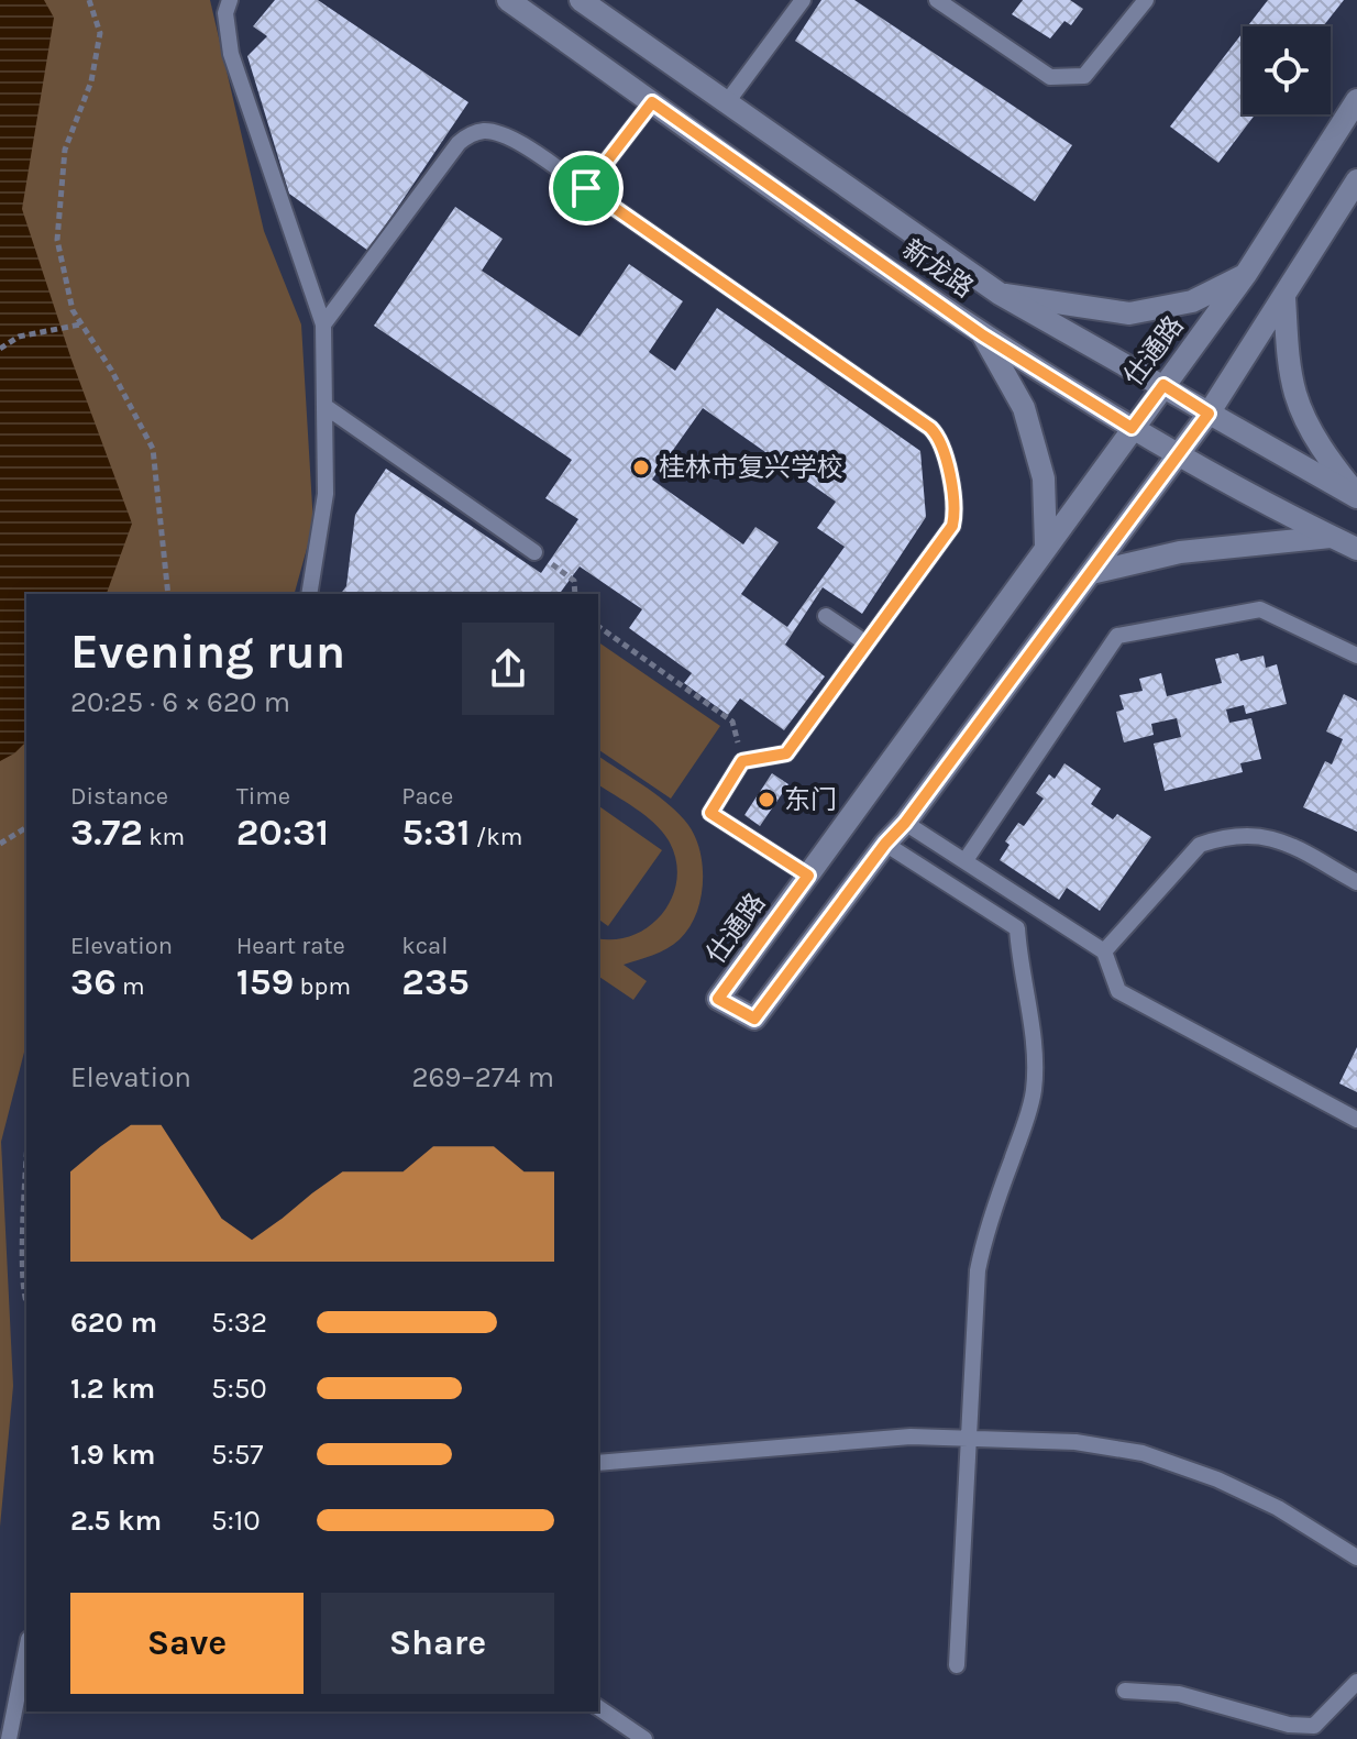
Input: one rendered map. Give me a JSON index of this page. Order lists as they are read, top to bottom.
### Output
{
  "streets": {
    "street": ["新龙路", "仕通路"]
  },
  "crossings": [
    ["新龙路", "仕通路"]
  ],
  "places": ["桂林市复兴学校", "东门"],
  "page": {
    "heading": ["Evening run", "20:25 · 6 × 620 m"],
    "stats": [
      ["Distance", "3.72 km"],
      ["Time", "20:31"],
      ["Pace", "5:31 /km"],
      ["Elevation", "36 m"],
      ["Heart rate", "159 bpm"],
      ["kcal", "235"]
    ],
    "chart": ["Elevation", "269–274 m"],
    "list": [
      {
        "name": "620 m",
        "note": "5:32"
      },
      {
        "name": "1.2 km",
        "note": "5:50"
      },
      {
        "name": "1.9 km",
        "note": "5:57"
      },
      {
        "name": "2.5 km",
        "note": "5:10"
      }
    ],
    "buttons": ["Save", "Share"]
  }
}
